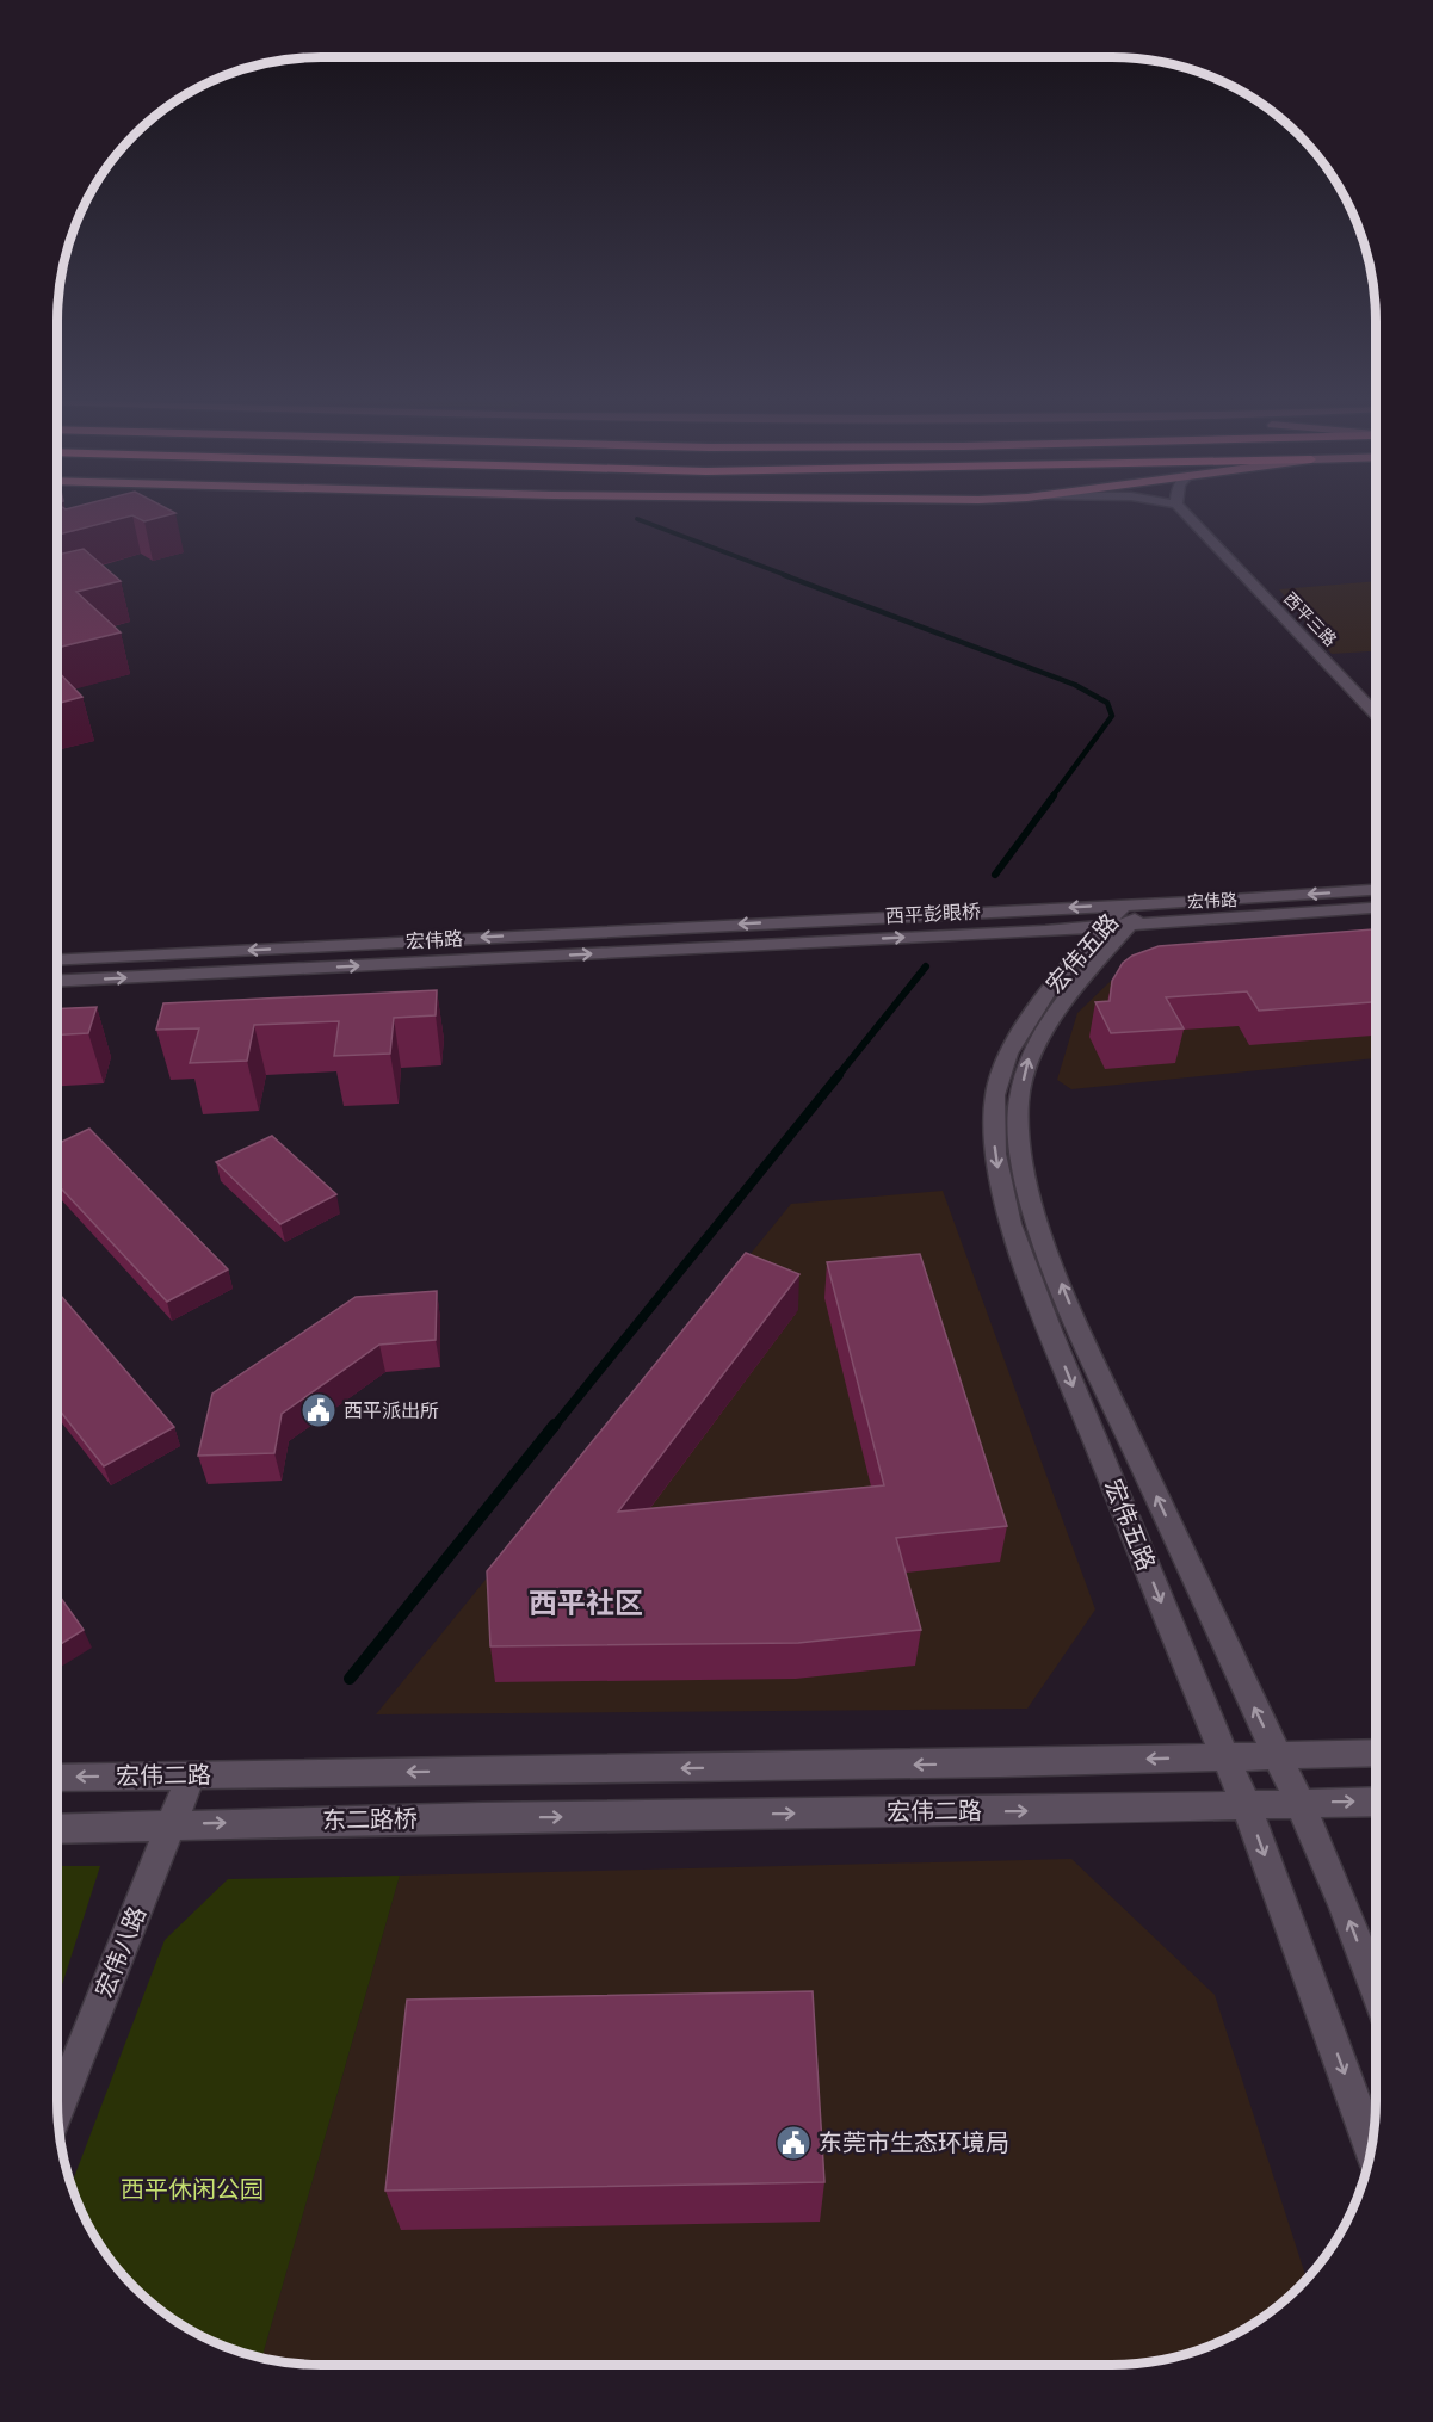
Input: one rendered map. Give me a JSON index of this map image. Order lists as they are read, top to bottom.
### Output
{
  "streets": {
    "street": [
      "西平三路",
      "宏伟路",
      "西平彭眼桥",
      "宏伟五路",
      "宏伟二路",
      "东二路桥",
      "宏伟八路"
    ]
  },
  "crossings": [
    ["宏伟路", "西平彭眼桥"],
    ["宏伟路", "宏伟五路"],
    ["西平彭眼桥", "宏伟五路"],
    ["宏伟五路", "宏伟二路"],
    ["宏伟二路", "东二路桥"],
    ["宏伟二路", "宏伟八路"],
    ["东二路桥", "宏伟八路"]
  ],
  "one_way": ["东二路桥"],
  "districts": ["西平社区"],
  "parks": ["西平休闲公园"],
  "places": {
    "public building": ["西平派出所", "东莞市生态环境局"]
  }
}
